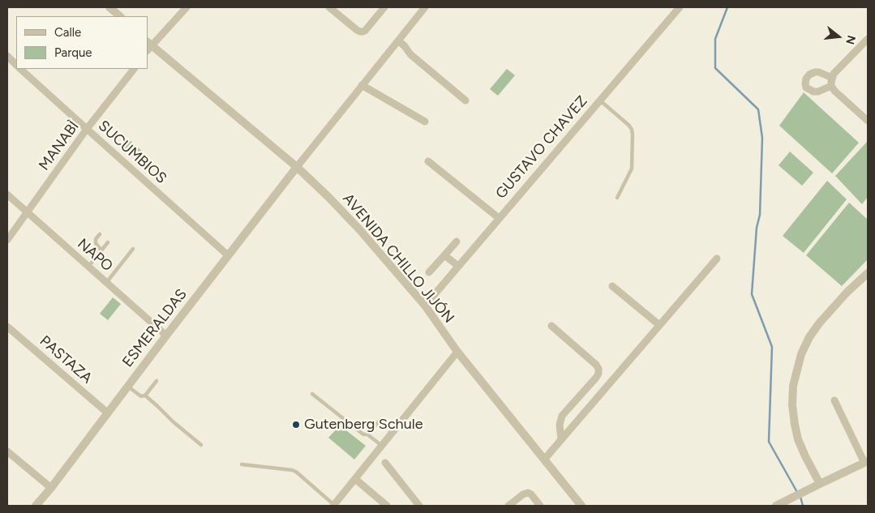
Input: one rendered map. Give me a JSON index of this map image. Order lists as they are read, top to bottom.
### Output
{
  "streets": {
    "street": [
      "MANABÌ",
      "GUSTAVO CHAVEZ",
      "SUCUMBIOS",
      "NAPO",
      "AVENIDA CHILLO JIJÓN",
      "ESMERALDAS",
      "PASTAZA"
    ]
  },
  "crossings": [
    ["MANABÌ", "SUCUMBIOS"],
    ["MANABÌ", "NAPO"],
    ["GUSTAVO CHAVEZ", "AVENIDA CHILLO JIJÓN"],
    ["SUCUMBIOS", "ESMERALDAS"],
    ["NAPO", "ESMERALDAS"],
    ["AVENIDA CHILLO JIJÓN", "ESMERALDAS"],
    ["ESMERALDAS", "PASTAZA"]
  ],
  "places": ["Gutenberg Schule"],
  "legend": ["Calle", "Parque"],
  "north": "right"
}
